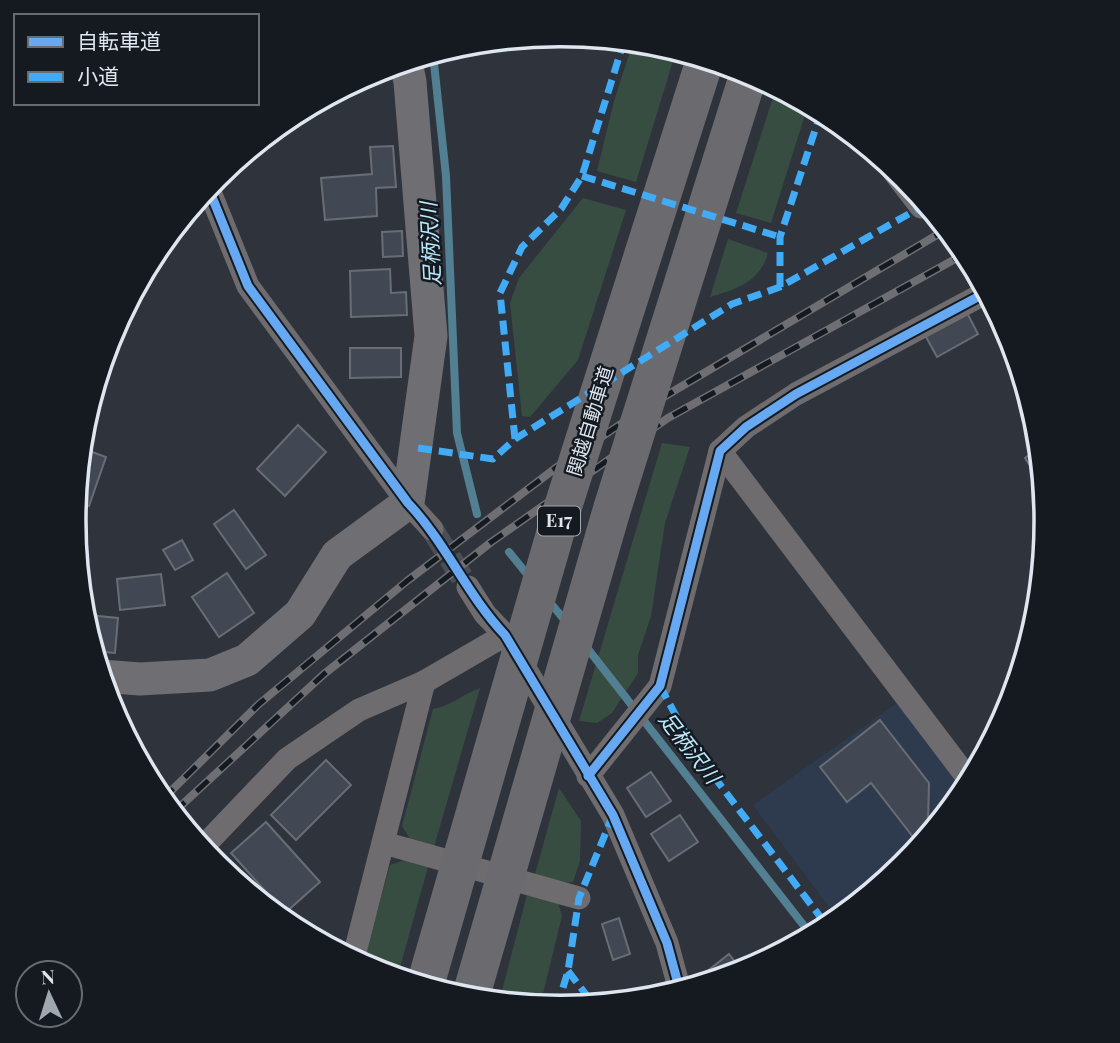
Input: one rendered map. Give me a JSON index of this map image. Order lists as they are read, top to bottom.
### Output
{
  "streets": {
    "highway": ["関越自動車道", "E17"]
  },
  "water": ["足柄沢川"],
  "legend": ["自転車道", "小道"],
  "north": "top"
}
